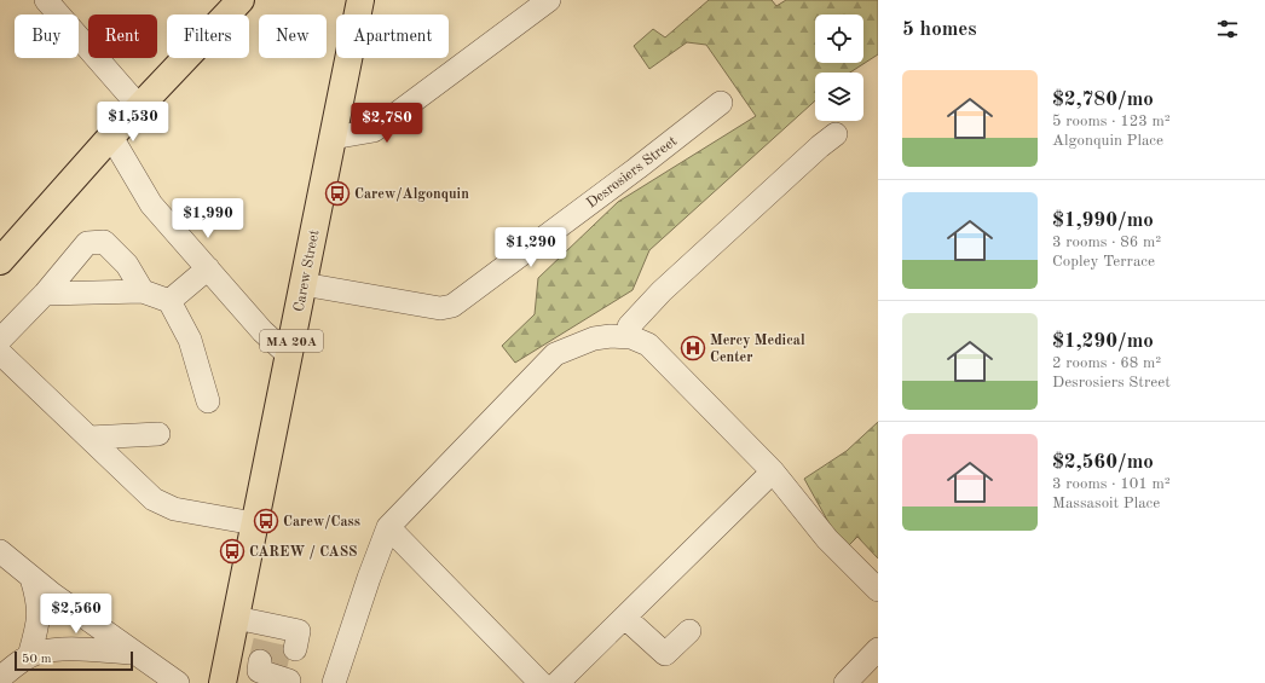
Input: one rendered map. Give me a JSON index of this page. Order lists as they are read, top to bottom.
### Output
{
  "streets": {
    "main road": ["Carew Street", "MA 20A"],
    "street": ["Desrosiers Street"]
  },
  "crossings": [
    ["Desrosiers Street", "Carew Street"]
  ],
  "places": {
    "bus stop": ["Carew/Algonquin", "Carew/Cass", "CAREW / CASS"],
    "hospital": ["Mercy Medical Center"]
  },
  "scale_bar": "50 m",
  "page": {
    "heading": "5 homes",
    "chip": [
      "Buy",
      "Rent",
      "Filters",
      "New",
      "Apartment"
    ],
    "list": [
      {
        "name": "$2,780/mo",
        "note": "5 rooms · 123 m² · Algonquin Place"
      },
      {
        "name": "$1,990/mo",
        "note": "3 rooms · 86 m² · Copley Terrace"
      },
      {
        "name": "$1,290/mo",
        "note": "2 rooms · 68 m² · Desrosiers Street"
      },
      {
        "name": "$2,560/mo",
        "note": "3 rooms · 101 m² · Massasoit Place"
      }
    ],
    "price": [
      "$1,530",
      "$2,780",
      "$1,990",
      "$1,290",
      "$2,560"
    ],
    "scale": "50 m"
  }
}
